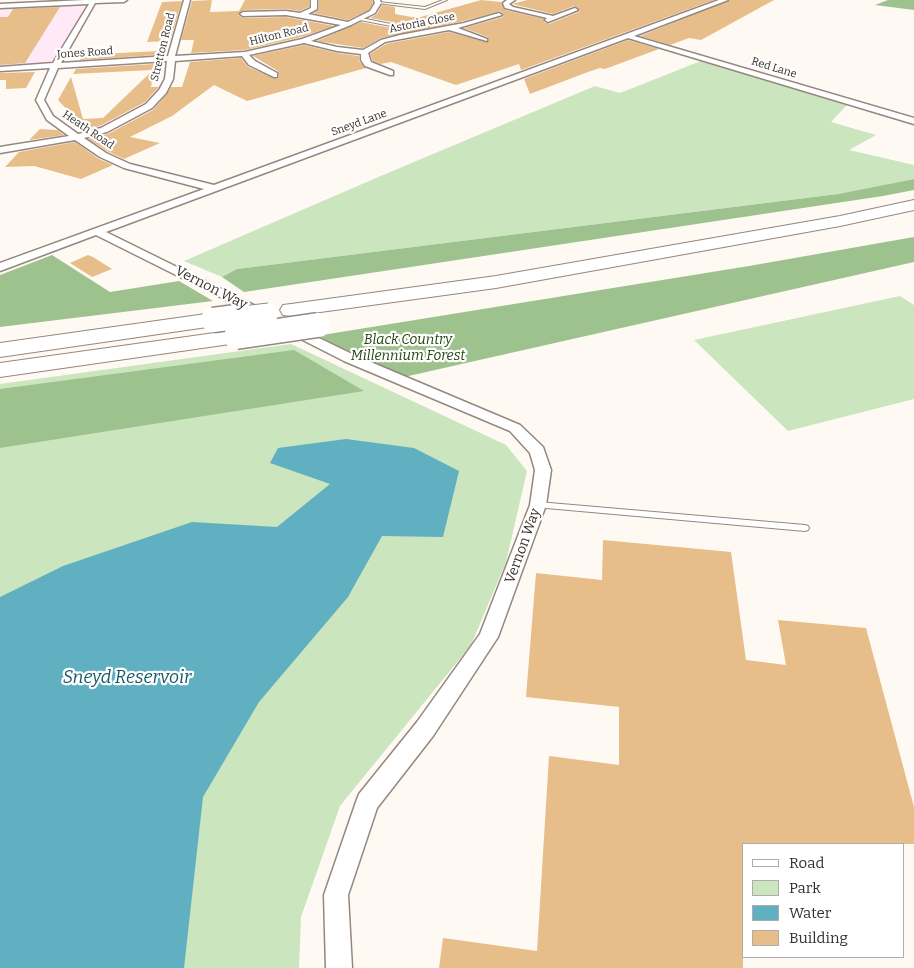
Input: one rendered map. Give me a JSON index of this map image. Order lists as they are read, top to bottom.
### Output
{
  "streets": {
    "street": [
      "Astoria Close",
      "Hilton Road",
      "Stretton Road",
      "Jones Road",
      "Red Lane",
      "Sneyd Lane",
      "Heath Road",
      "Vernon Way"
    ]
  },
  "crossings": [
    ["Hilton Road", "Stretton Road"],
    ["Hilton Road", "Jones Road"],
    ["Stretton Road", "Jones Road"],
    ["Stretton Road", "Heath Road"],
    ["Jones Road", "Heath Road"],
    ["Red Lane", "Sneyd Lane"],
    ["Sneyd Lane", "Heath Road"],
    ["Sneyd Lane", "Vernon Way"]
  ],
  "water": ["Sneyd Reservoir"],
  "parks": ["Black Country Millennium Forest"],
  "legend": [
    "Road",
    "Park",
    "Water",
    "Building"
  ]
}
